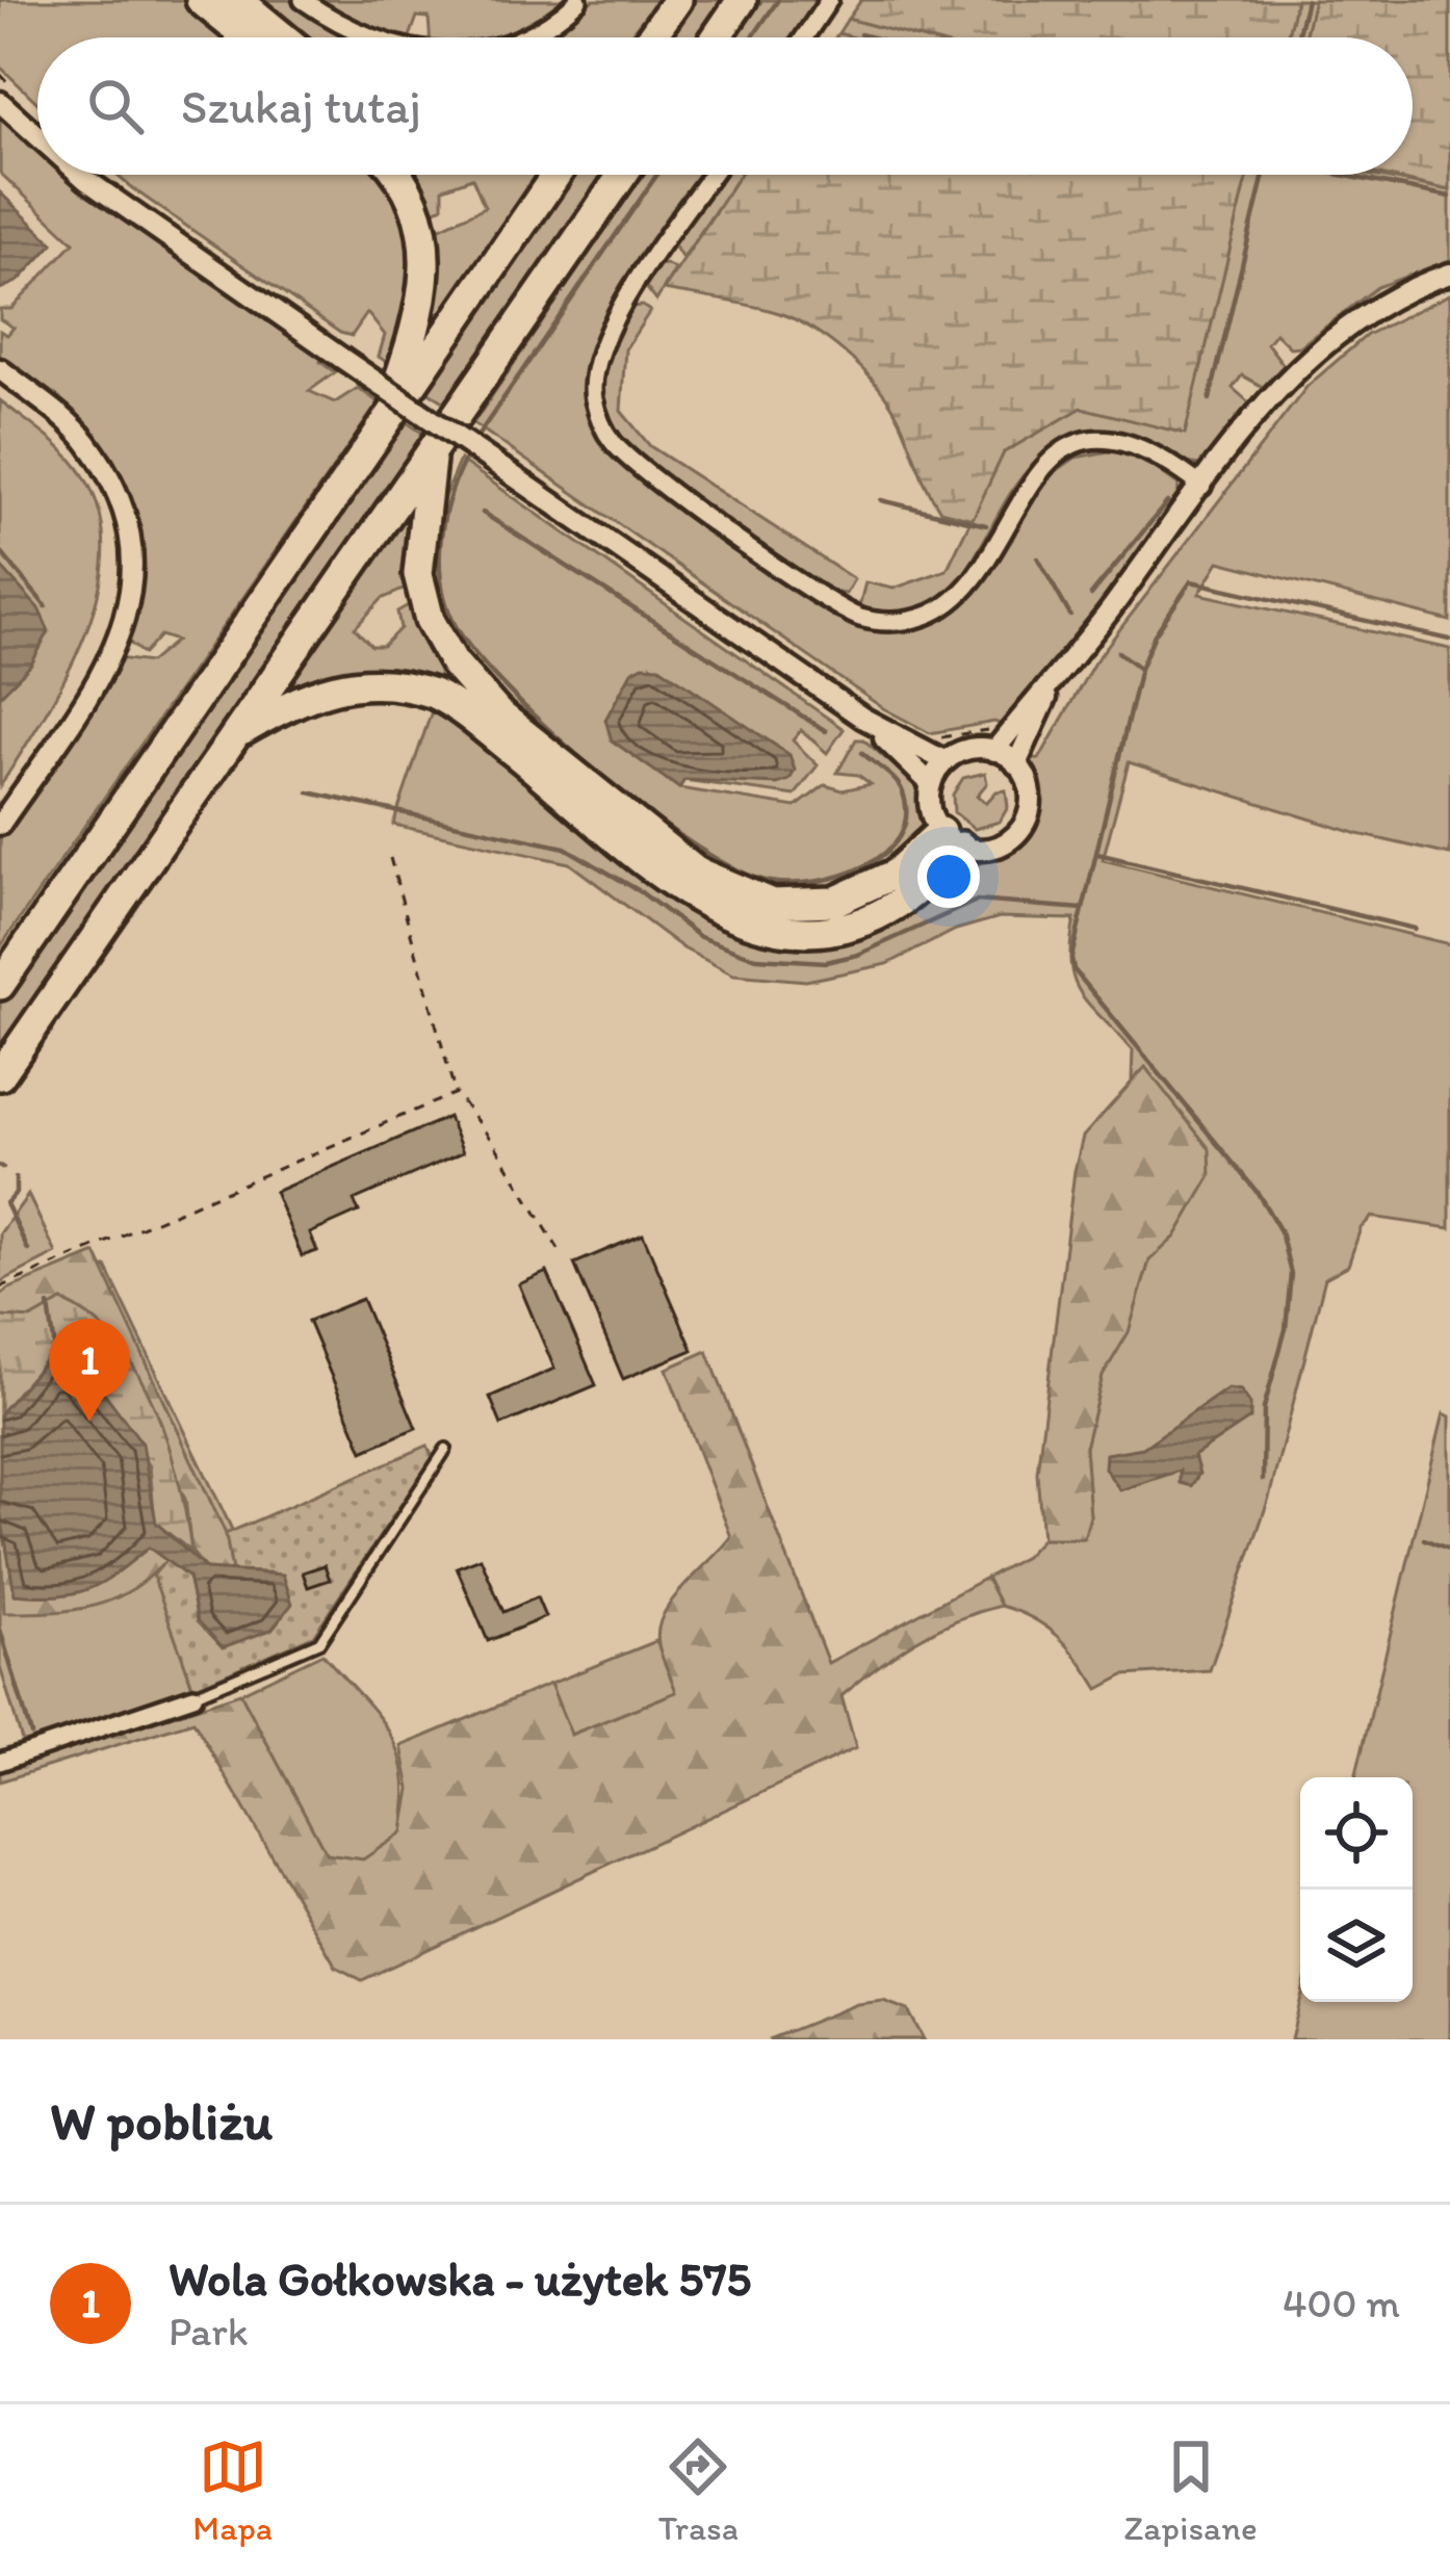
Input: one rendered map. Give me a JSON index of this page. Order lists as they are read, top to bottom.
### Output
{
  "page": {
    "search": "Szukaj tutaj",
    "pins": "1",
    "heading": "W pobliżu",
    "list": [
      {
        "mark": "1",
        "name": "Wola Gołkowska - użytek 575",
        "note": "Park",
        "value": "400 m"
      }
    ],
    "nav": ["Mapa", "Trasa", "Zapisane"]
  }
}
